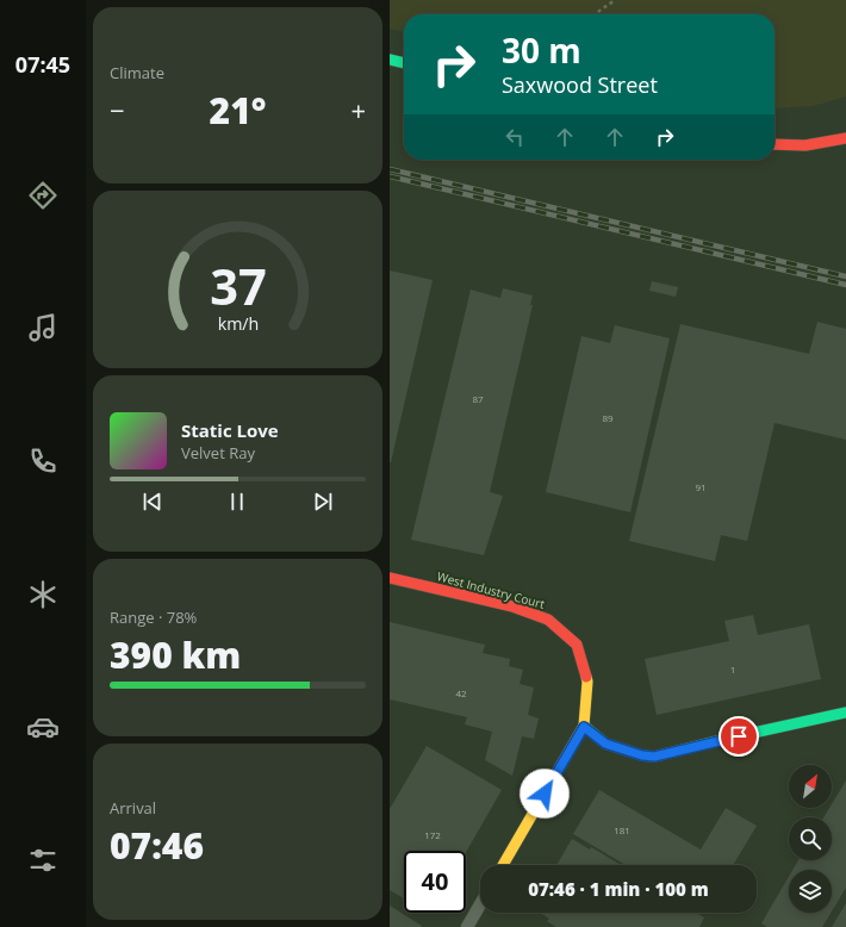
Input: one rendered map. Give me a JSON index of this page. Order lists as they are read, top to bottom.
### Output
{
  "streets": {
    "street": ["West Industry Court"]
  },
  "house_numbers": [
    "87",
    "89",
    "91",
    "1",
    "42",
    "181",
    "172"
  ],
  "north": "top right",
  "page": {
    "tabs": "07:45",
    "tile": [
      "Climate",
      ["Range · 78%", "390 km"],
      ["Arrival", "07:46"]
    ],
    "turn": ["30 m", "Saxwood Street"],
    "heat": ["−", "21°", "+"],
    "song": ["Static Love", "Velvet Ray"],
    "limit": "40",
    "trip": "07:46 · 1 min · 100 m",
    "gauge": ["37", "km/h"]
  }
}
